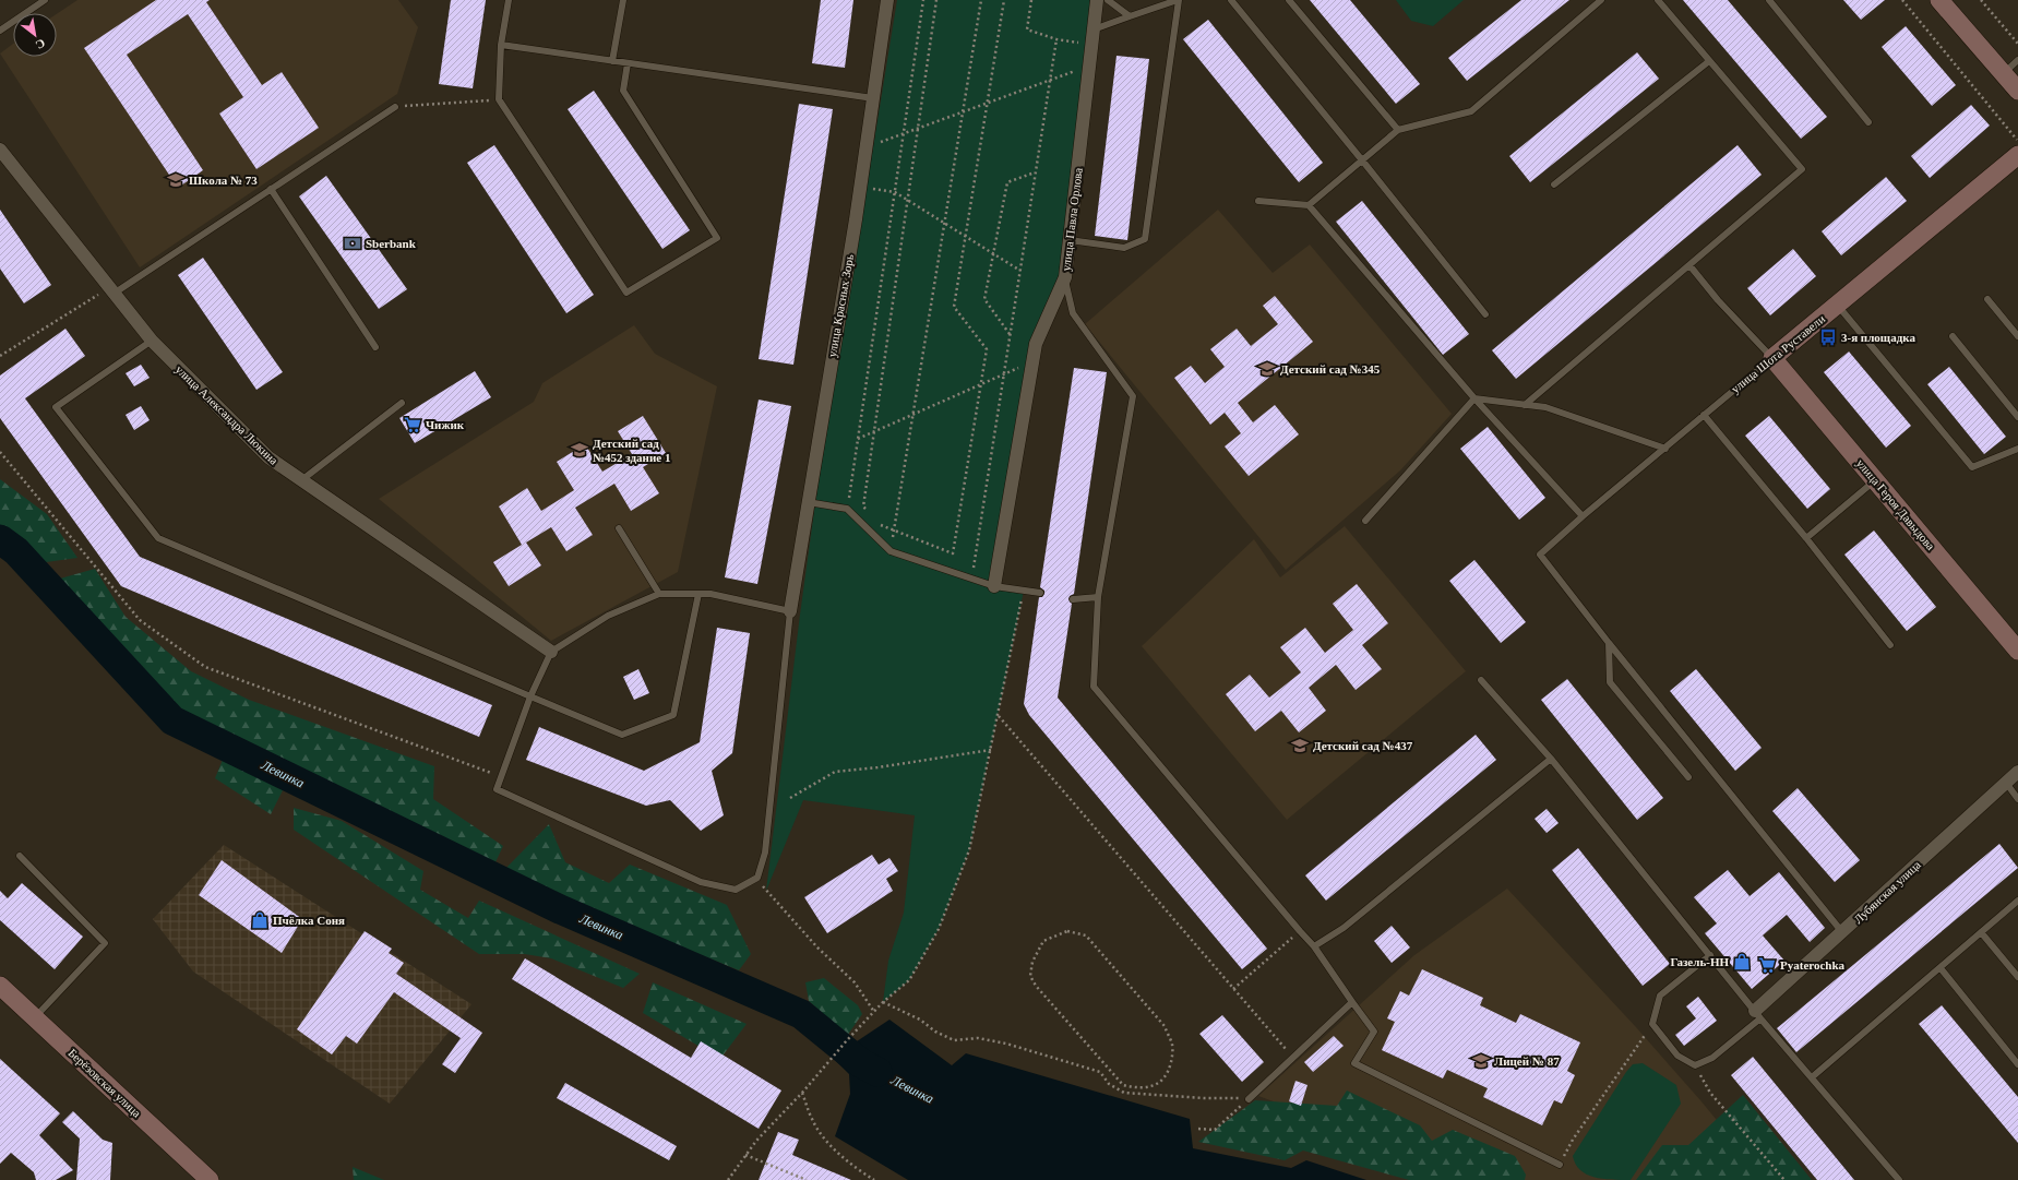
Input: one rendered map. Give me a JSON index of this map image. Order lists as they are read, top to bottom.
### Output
{
  "streets": {
    "street": [
      "улица Павла Орлова",
      "улица Красных Зорь",
      "улица Шота Руставели",
      "улица Александра Люкина",
      "улица Героя Давыдова",
      "Лубянская улица",
      "Берёзовская улица"
    ]
  },
  "crossings": [
    ["улица Шота Руставели", "улица Героя Давыдова"]
  ],
  "water": ["Левинка"],
  "places": {
    "school or university": [
      "Школа № 73",
      "Детский сад №345",
      "Детский сад №452 здание 1",
      "Детский сад №437",
      "Лицей № 87"
    ],
    "bank": ["Sberbank"],
    "bus stop": ["3-я площадка"],
    "supermarket": ["Чижик", "Pyaterochka"],
    "shop": ["Пчёлка Соня", "Газель-НН"]
  },
  "north": "bottom right"
}
